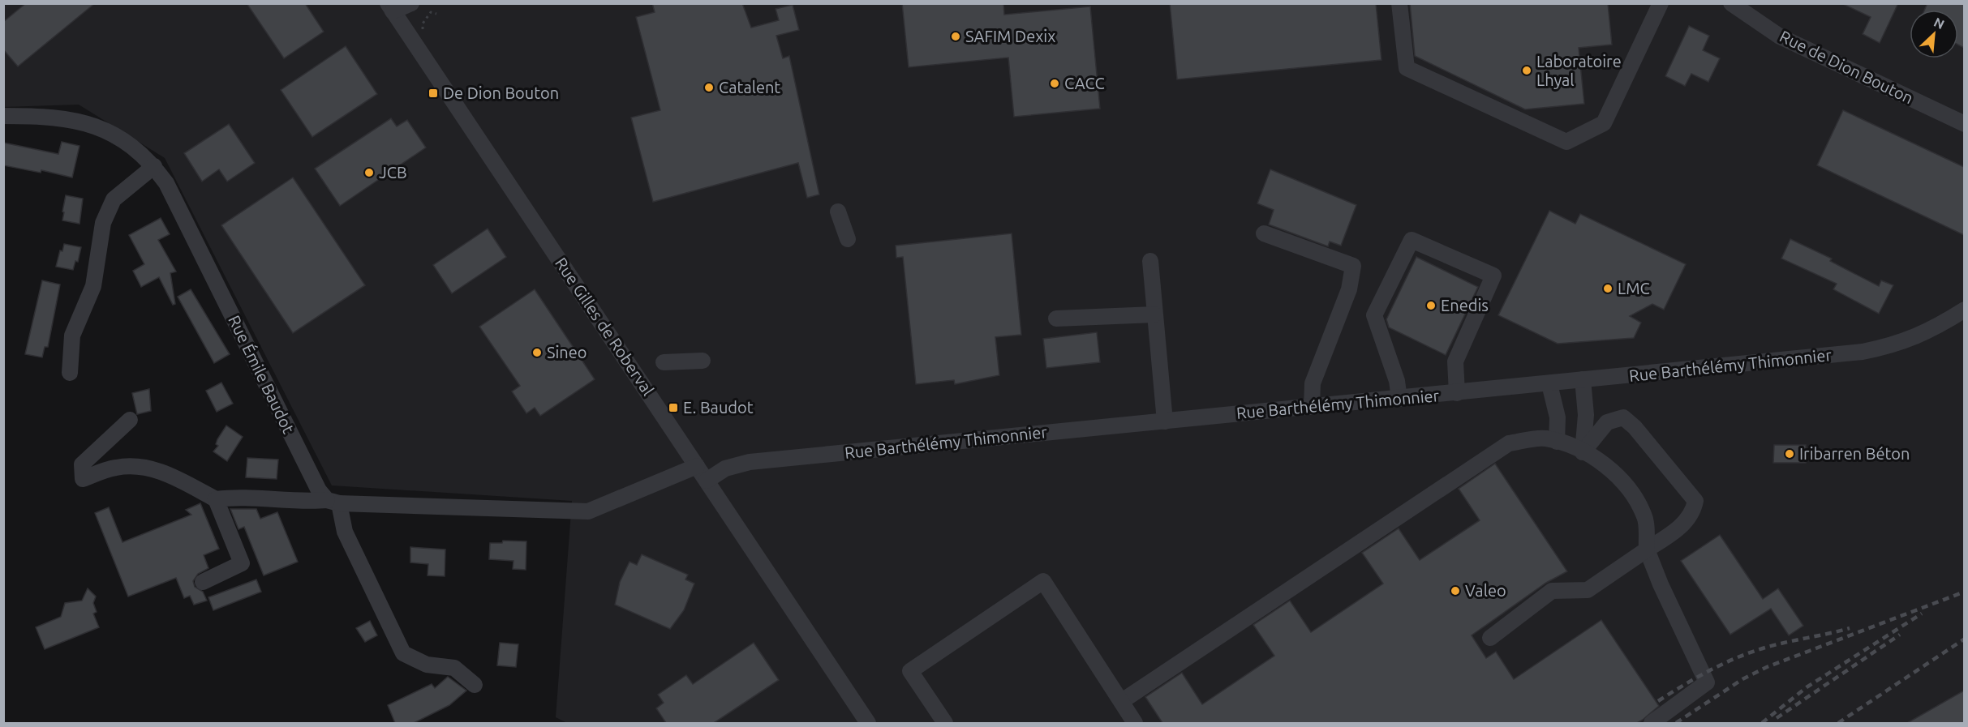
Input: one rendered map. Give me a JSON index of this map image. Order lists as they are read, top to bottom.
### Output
{
  "streets": {
    "street": [
      "Rue de Dion Bouton",
      "Rue Gilles de Roberval",
      "Rue Barthélémy Thimonnier",
      "Rue Émile Baudot"
    ]
  },
  "crossings": [
    ["Rue Gilles de Roberval", "Rue Barthélémy Thimonnier"]
  ],
  "places": {
    "other": [
      "SAFIM Dexix",
      "Laboratoire Lhyal",
      "CACC",
      "Catalent",
      "JCB",
      "LMC",
      "Enedis",
      "Sineo",
      "Iribarren Béton",
      "Valeo"
    ],
    "transit": ["De Dion Bouton", "E. Baudot"]
  },
  "north": "top right"
}
